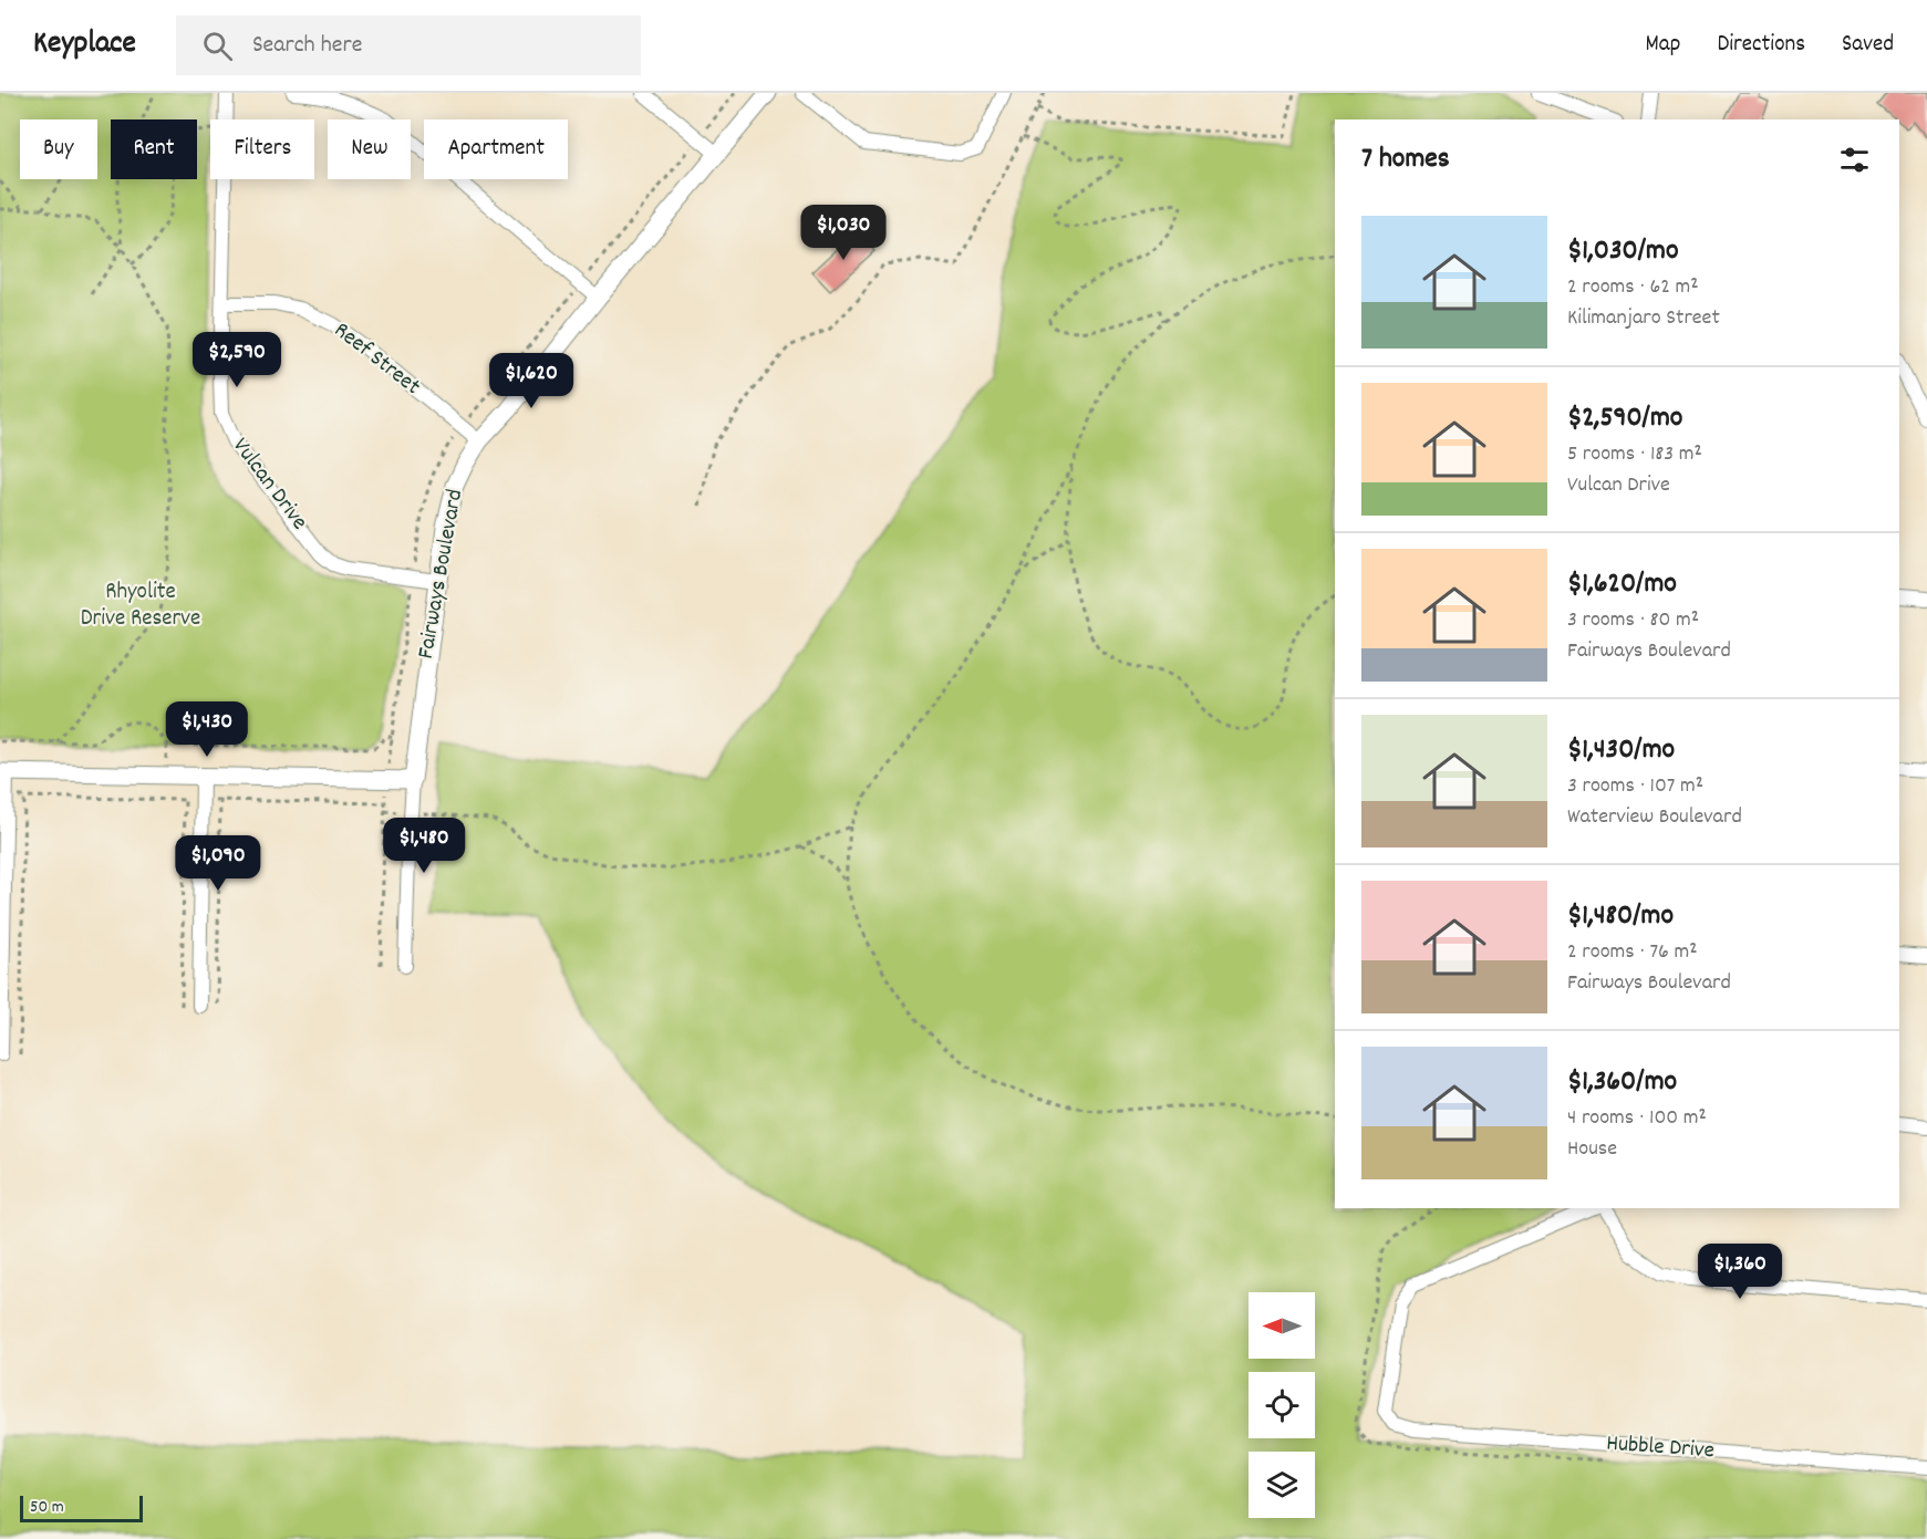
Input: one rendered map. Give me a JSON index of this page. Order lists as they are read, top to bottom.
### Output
{
  "streets": {
    "street": [
      "Reef Street",
      "Vulcan Drive",
      "Fairways Boulevard",
      "Hubble Drive"
    ]
  },
  "crossings": [
    ["Reef Street", "Vulcan Drive"],
    ["Reef Street", "Fairways Boulevard"],
    ["Vulcan Drive", "Fairways Boulevard"]
  ],
  "parks": ["Rhyolite Drive Reserve"],
  "scale_bar": "50 m",
  "north": "left",
  "page": {
    "header": "Keyplace",
    "search": "Search here",
    "nav": ["Map", "Directions", "Saved"],
    "chip": [
      "Buy",
      "Rent",
      "Filters",
      "New",
      "Apartment"
    ],
    "heading": "7 homes",
    "list": [
      {
        "name": "$1,030/mo",
        "note": "2 rooms · 62 m² · Kilimanjaro Street"
      },
      {
        "name": "$2,590/mo",
        "note": "5 rooms · 183 m² · Vulcan Drive"
      },
      {
        "name": "$1,620/mo",
        "note": "3 rooms · 80 m² · Fairways Boulevard"
      },
      {
        "name": "$1,430/mo",
        "note": "3 rooms · 107 m² · Waterview Boulevard"
      },
      {
        "name": "$1,480/mo",
        "note": "2 rooms · 76 m² · Fairways Boulevard"
      },
      {
        "name": "$1,360/mo",
        "note": "4 rooms · 100 m² · House"
      }
    ],
    "price": [
      "$1,030",
      "$2,590",
      "$1,620",
      "$1,430",
      "$1,480",
      "$1,090",
      "$1,360"
    ],
    "scale": "50 m"
  }
}
